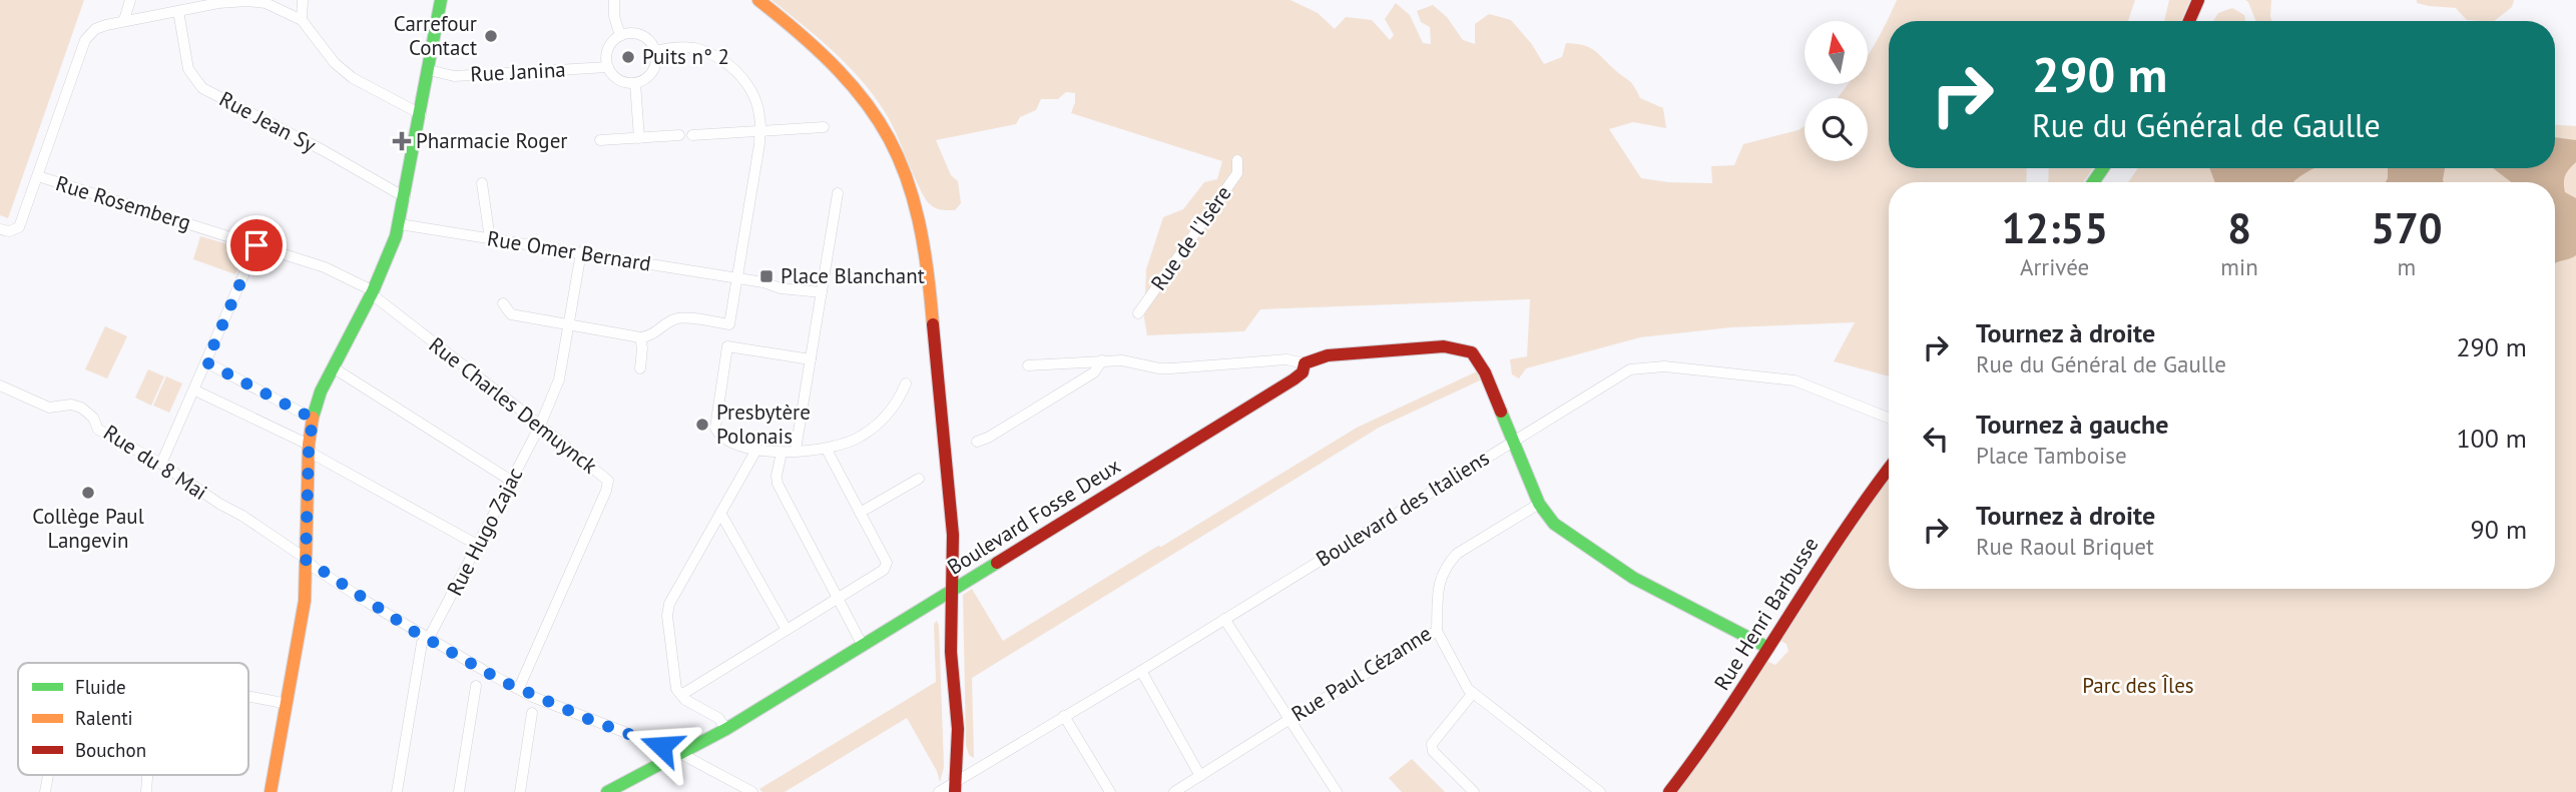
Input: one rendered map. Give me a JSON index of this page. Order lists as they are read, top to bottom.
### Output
{
  "streets": {
    "street": [
      "Rue Janina",
      "Rue Jean Sy",
      "Rue Rosemberg",
      "Rue de l'Isère",
      "Rue Omer Bernard",
      "Rue Charles Demuynck",
      "Rue du 8 Mai",
      "Boulevard des Italiens",
      "Boulevard Fosse Deux",
      "Rue Hugo Zajac",
      "Rue Henri Barbusse",
      "Rue Paul Cézanne"
    ]
  },
  "crossings": [
    ["Rue Rosemberg", "Rue Charles Demuynck"],
    ["Rue Omer Bernard", "Rue Hugo Zajac"],
    ["Rue Charles Demuynck", "Rue du 8 Mai"],
    ["Rue Charles Demuynck", "Rue Hugo Zajac"],
    ["Rue du 8 Mai", "Boulevard Fosse Deux"],
    ["Rue du 8 Mai", "Rue Hugo Zajac"]
  ],
  "parks": ["Parc des Îles"],
  "places": {
    "other": [
      "Carrefour Contact",
      "Puits n° 2",
      "Presbytère Polonais",
      "Collège Paul Langevin"
    ],
    "health": ["Pharmacie Roger"],
    "transit": ["Place Blanchant"]
  },
  "legend": ["Fluide", "Ralenti", "Bouchon"],
  "north": "top",
  "page": {
    "turn": ["290 m", "Rue du Général de Gaulle"],
    "eta": [
      "12:55",
      "Arrivée",
      "8",
      "min",
      "570",
      "m"
    ],
    "list": [
      {
        "name": "Tournez à droite",
        "note": "Rue du Général de Gaulle",
        "value": "290 m"
      },
      {
        "name": "Tournez à gauche",
        "note": "Place Tamboise",
        "value": "100 m"
      },
      {
        "name": "Tournez à droite",
        "note": "Rue Raoul Briquet",
        "value": "90 m"
      }
    ]
  }
}
